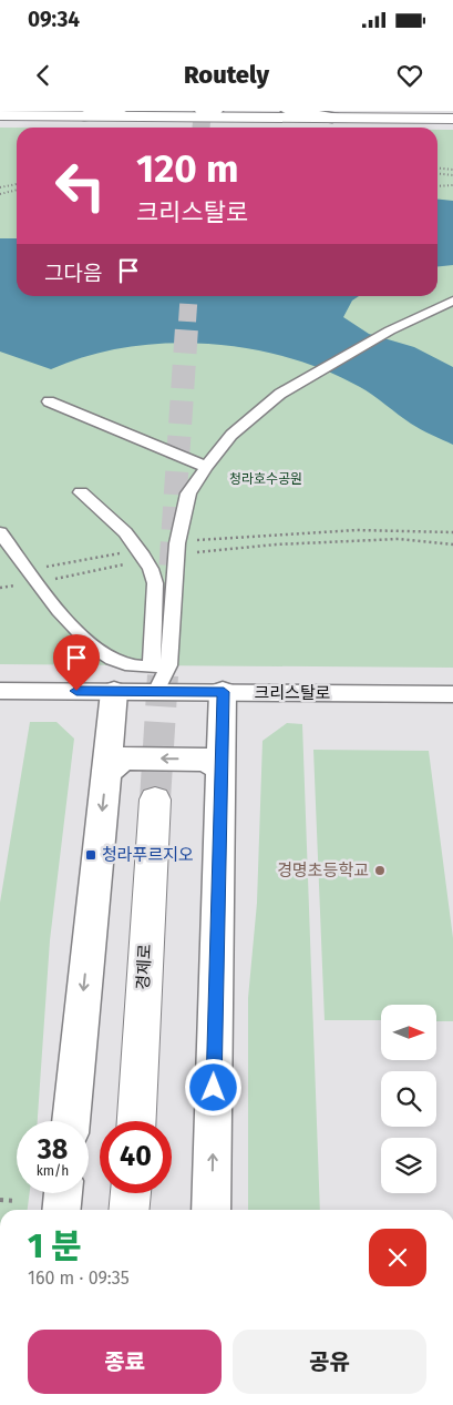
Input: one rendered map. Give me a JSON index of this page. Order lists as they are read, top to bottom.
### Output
{
  "streets": {
    "main road": ["경제로"],
    "street": ["크리스탈로"]
  },
  "parks": ["청라호수공원"],
  "places": {
    "transit": ["청라푸르지오"],
    "other": ["경명초등학교"]
  },
  "north": "right",
  "page": {
    "status": "09:34",
    "header": "Routely",
    "turn": ["120 m", "크리스탈로"],
    "then": "그다음",
    "speed": "38 km/h",
    "limit": "40",
    "heading": ["1 분", "160 m · 09:35"],
    "buttons": ["종료", "공유"]
  }
}
